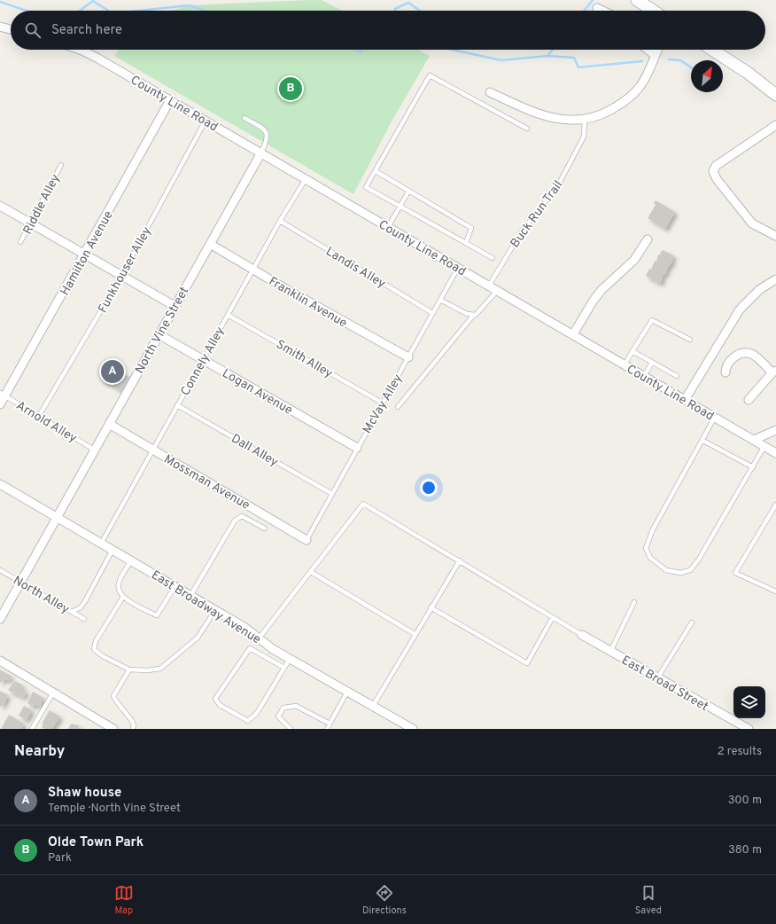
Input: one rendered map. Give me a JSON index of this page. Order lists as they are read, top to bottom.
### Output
{
  "streets": {
    "street": [
      "County Line Road",
      "Hamilton Avenue",
      "Franklin Avenue",
      "North Vine Street",
      "Logan Avenue",
      "Mossman Avenue",
      "East Broadway Avenue",
      "East Broad Street"
    ],
    "lane": [
      "Riddle Alley",
      "Buck Run Trail",
      "Landis Alley",
      "Funkhouser Alley",
      "Smith Alley",
      "Connely Alley",
      "McVay Alley",
      "Arnold Alley",
      "Dall Alley",
      "North Alley"
    ]
  },
  "crossings": [
    ["County Line Road", "Buck Run Trail"],
    ["County Line Road", "Hamilton Avenue"],
    ["County Line Road", "Funkhouser Alley"],
    ["County Line Road", "North Vine Street"],
    ["County Line Road", "Connely Alley"],
    ["County Line Road", "McVay Alley"],
    ["Hamilton Avenue", "Arnold Alley"],
    ["Landis Alley", "Connely Alley"],
    ["Landis Alley", "McVay Alley"],
    ["Funkhouser Alley", "Arnold Alley"],
    ["Franklin Avenue", "North Vine Street"],
    ["Franklin Avenue", "Connely Alley"],
    ["Franklin Avenue", "McVay Alley"],
    ["North Vine Street", "Logan Avenue"],
    ["North Vine Street", "Arnold Alley"],
    ["North Vine Street", "Mossman Avenue"],
    ["North Vine Street", "North Alley"],
    ["North Vine Street", "East Broadway Avenue"],
    ["Smith Alley", "Connely Alley"],
    ["Smith Alley", "McVay Alley"],
    ["Connely Alley", "Logan Avenue"],
    ["Connely Alley", "Dall Alley"],
    ["Connely Alley", "Mossman Avenue"],
    ["Connely Alley", "East Broadway Avenue"],
    ["Logan Avenue", "McVay Alley"],
    ["McVay Alley", "Dall Alley"],
    ["McVay Alley", "Mossman Avenue"]
  ],
  "north": "top right",
  "page": {
    "search": "Search here",
    "pins": ["B", "A"],
    "heading": ["Nearby", "2 results"],
    "list": [
      {
        "mark": "A",
        "name": "Shaw house",
        "note": "Temple · North Vine Street",
        "value": "300 m"
      },
      {
        "mark": "B",
        "name": "Olde Town Park",
        "note": "Park",
        "value": "380 m"
      }
    ],
    "nav": ["Map", "Directions", "Saved"]
  }
}
